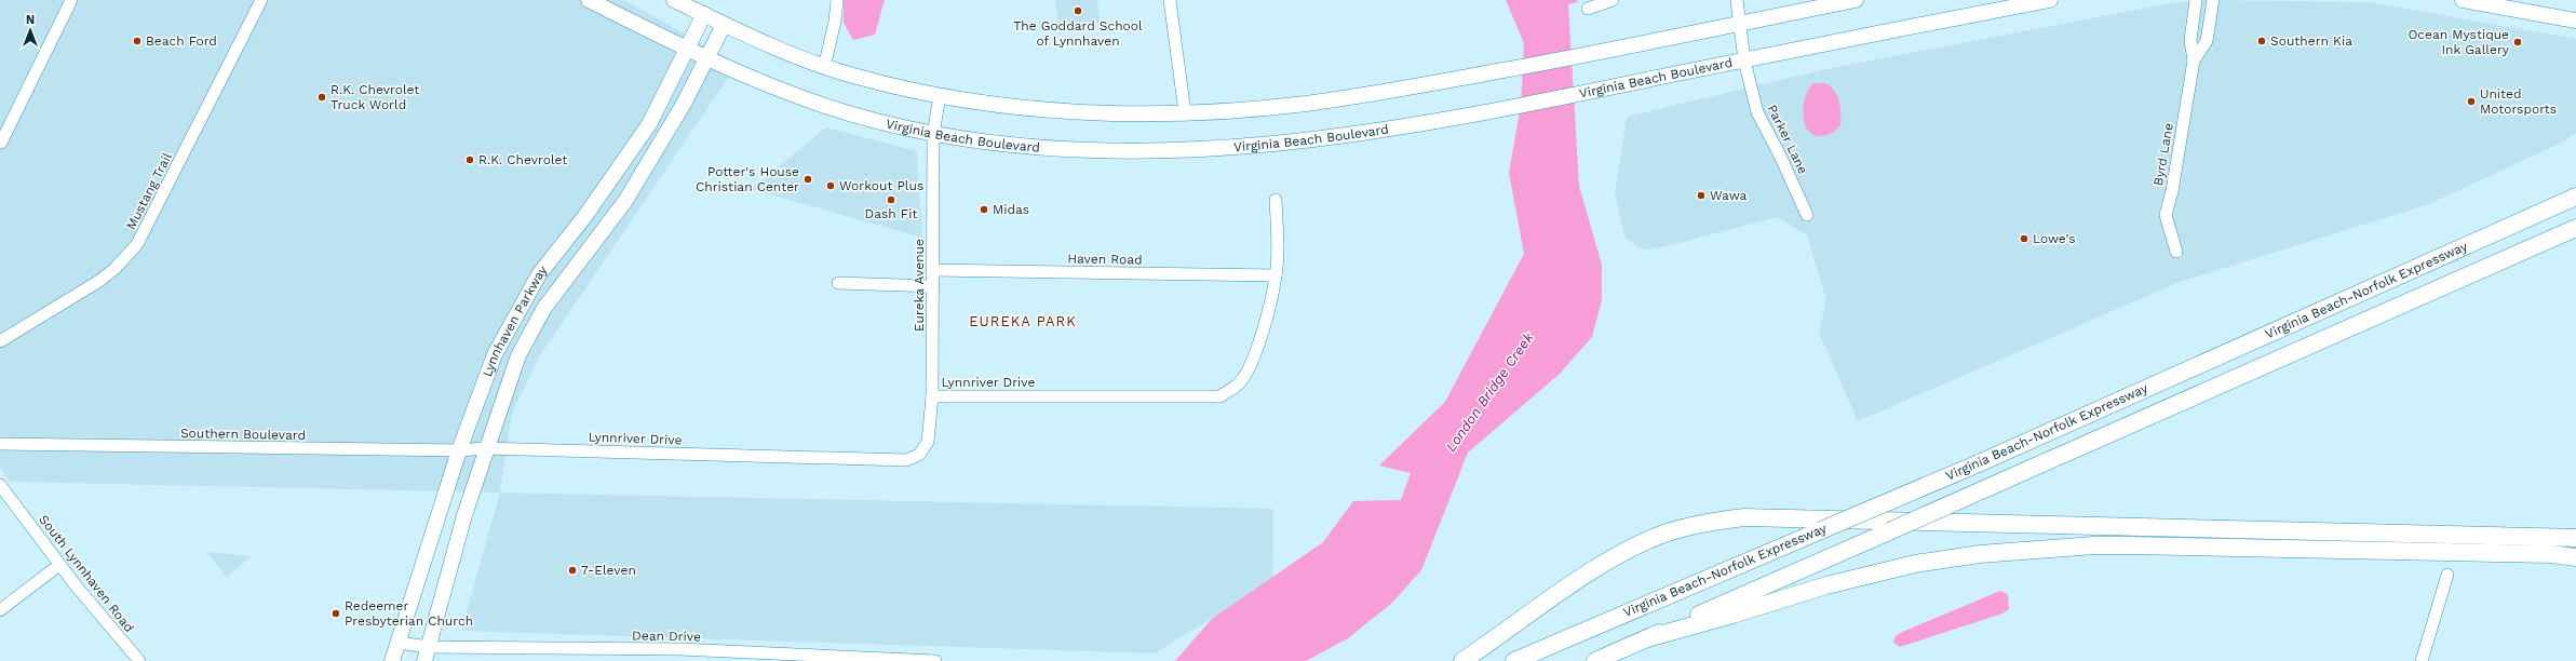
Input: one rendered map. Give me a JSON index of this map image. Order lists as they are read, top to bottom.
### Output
{
  "streets": {
    "highway": ["Virginia Beach-Norfolk Expressway"],
    "main road": ["Virginia Beach Boulevard", "Lynnhaven Parkway"],
    "street": [
      "Parker Lane",
      "Byrd Lane",
      "Mustang Trail",
      "Haven Road",
      "Eureka Avenue",
      "Lynnriver Drive",
      "Southern Boulevard",
      "South Lynnhaven Road",
      "Dean Drive"
    ]
  },
  "crossings": [
    ["Virginia Beach Boulevard", "Parker Lane"],
    ["Virginia Beach Boulevard", "Eureka Avenue"],
    ["Virginia Beach Boulevard", "Lynnhaven Parkway"],
    ["Haven Road", "Eureka Avenue"],
    ["Haven Road", "Lynnriver Drive"],
    ["Eureka Avenue", "Lynnriver Drive"],
    ["Lynnhaven Parkway", "Lynnriver Drive"],
    ["Lynnhaven Parkway", "Southern Boulevard"],
    ["Lynnhaven Parkway", "Dean Drive"],
    ["Lynnriver Drive", "Southern Boulevard"]
  ],
  "districts": ["EUREKA PARK"],
  "water": ["London Bridge Creek"],
  "places": [
    "The Goddard School of Lynnhaven",
    "Beach Ford",
    "Southern Kia",
    "Ocean Mystique Ink Gallery",
    "R.K. Chevrolet Truck World",
    "United Motorsports",
    "R.K. Chevrolet",
    "Potter's House Christian Center",
    "Workout Plus",
    "Wawa",
    "Dash Fit",
    "Midas",
    "Lowe's",
    "7-Eleven",
    "Redeemer Presbyterian Church"
  ],
  "north": "top"
}
